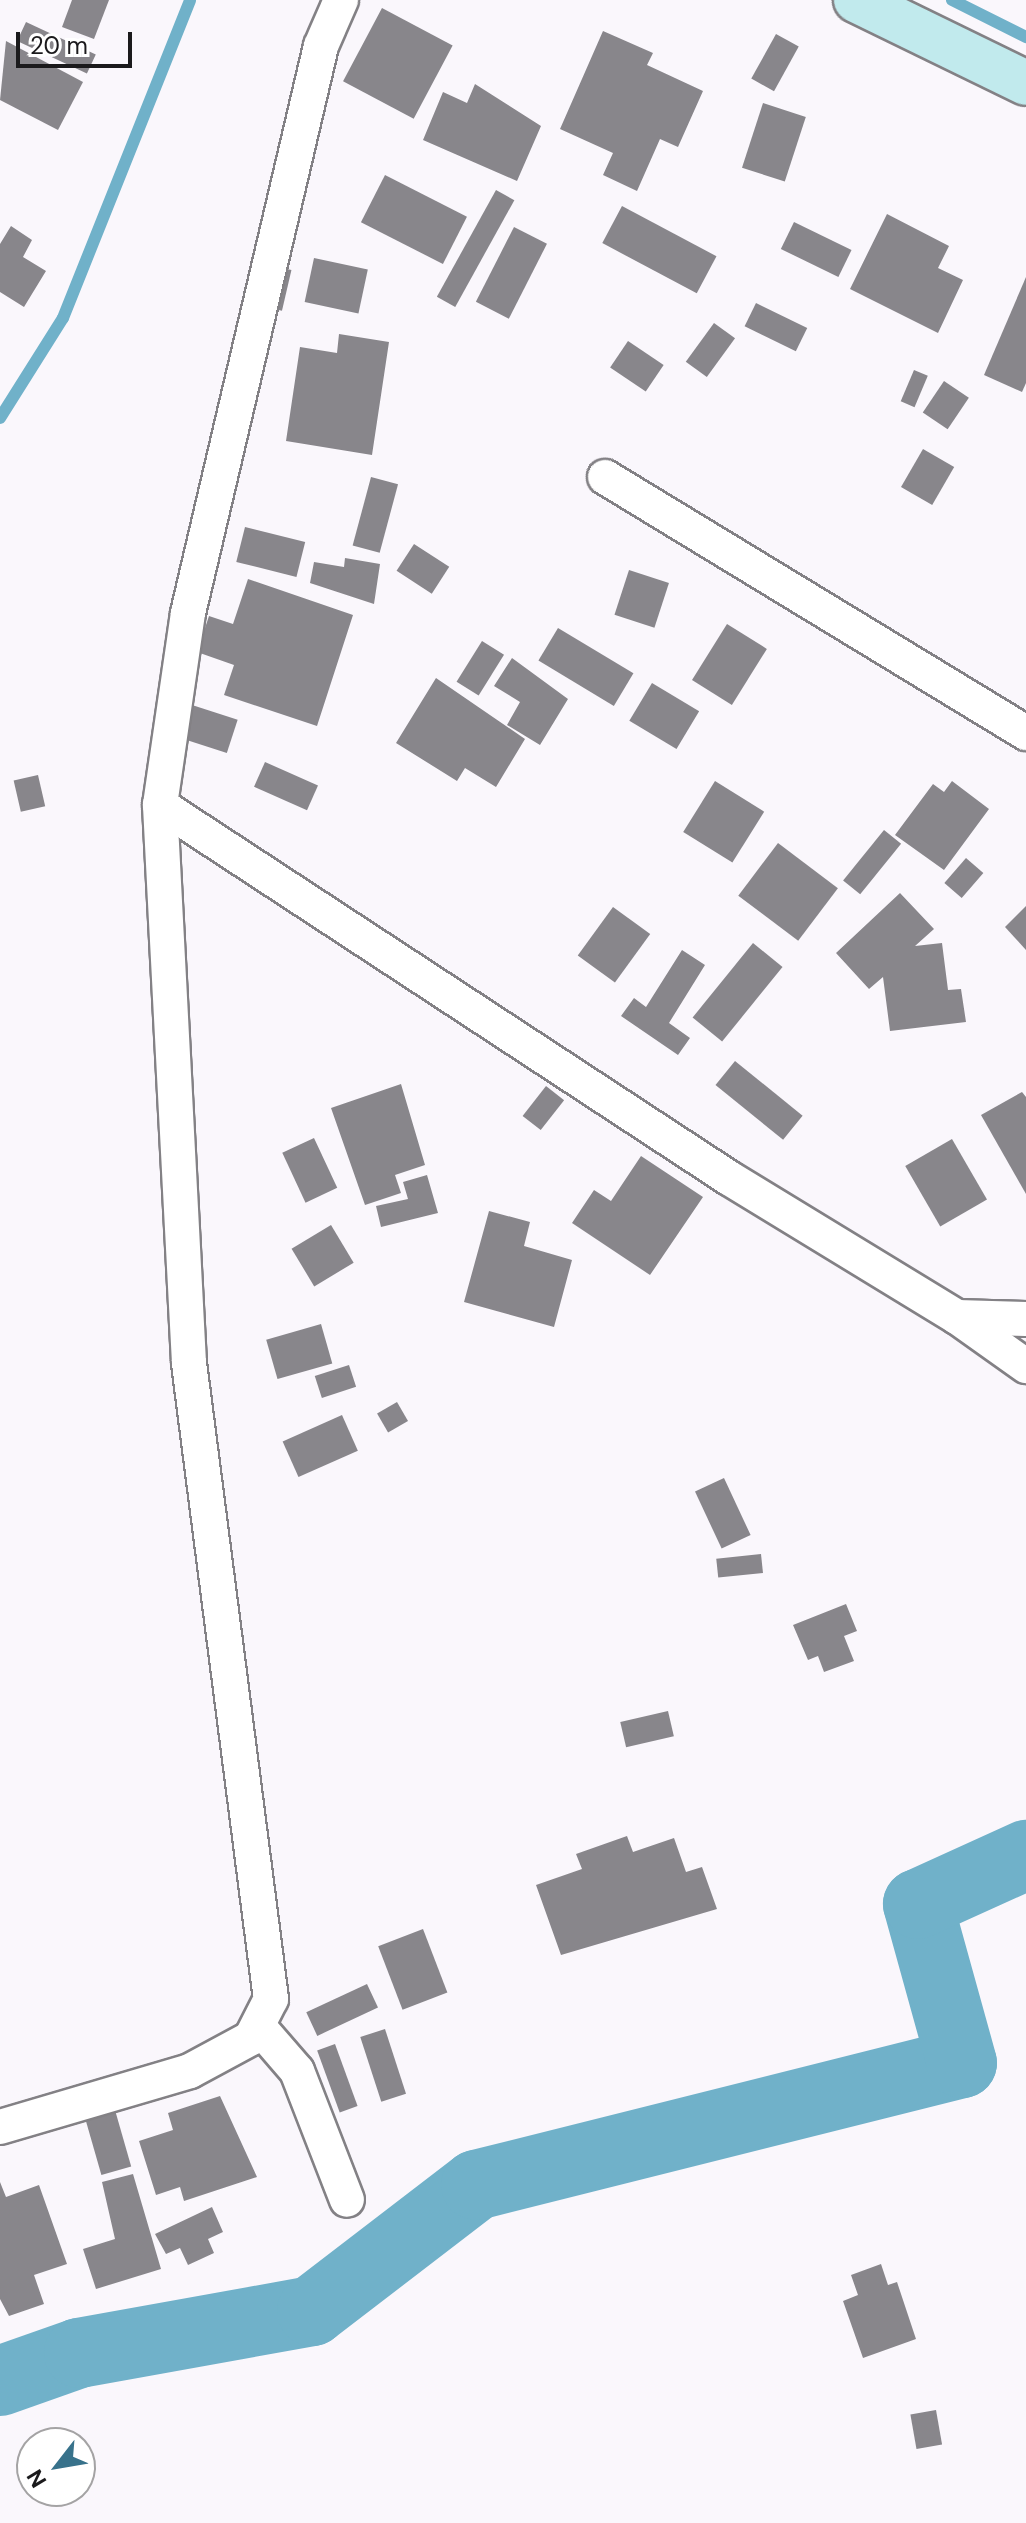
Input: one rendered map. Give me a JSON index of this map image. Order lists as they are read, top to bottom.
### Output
{
  "scale_bar": "20 m",
  "north": "bottom left"
}
